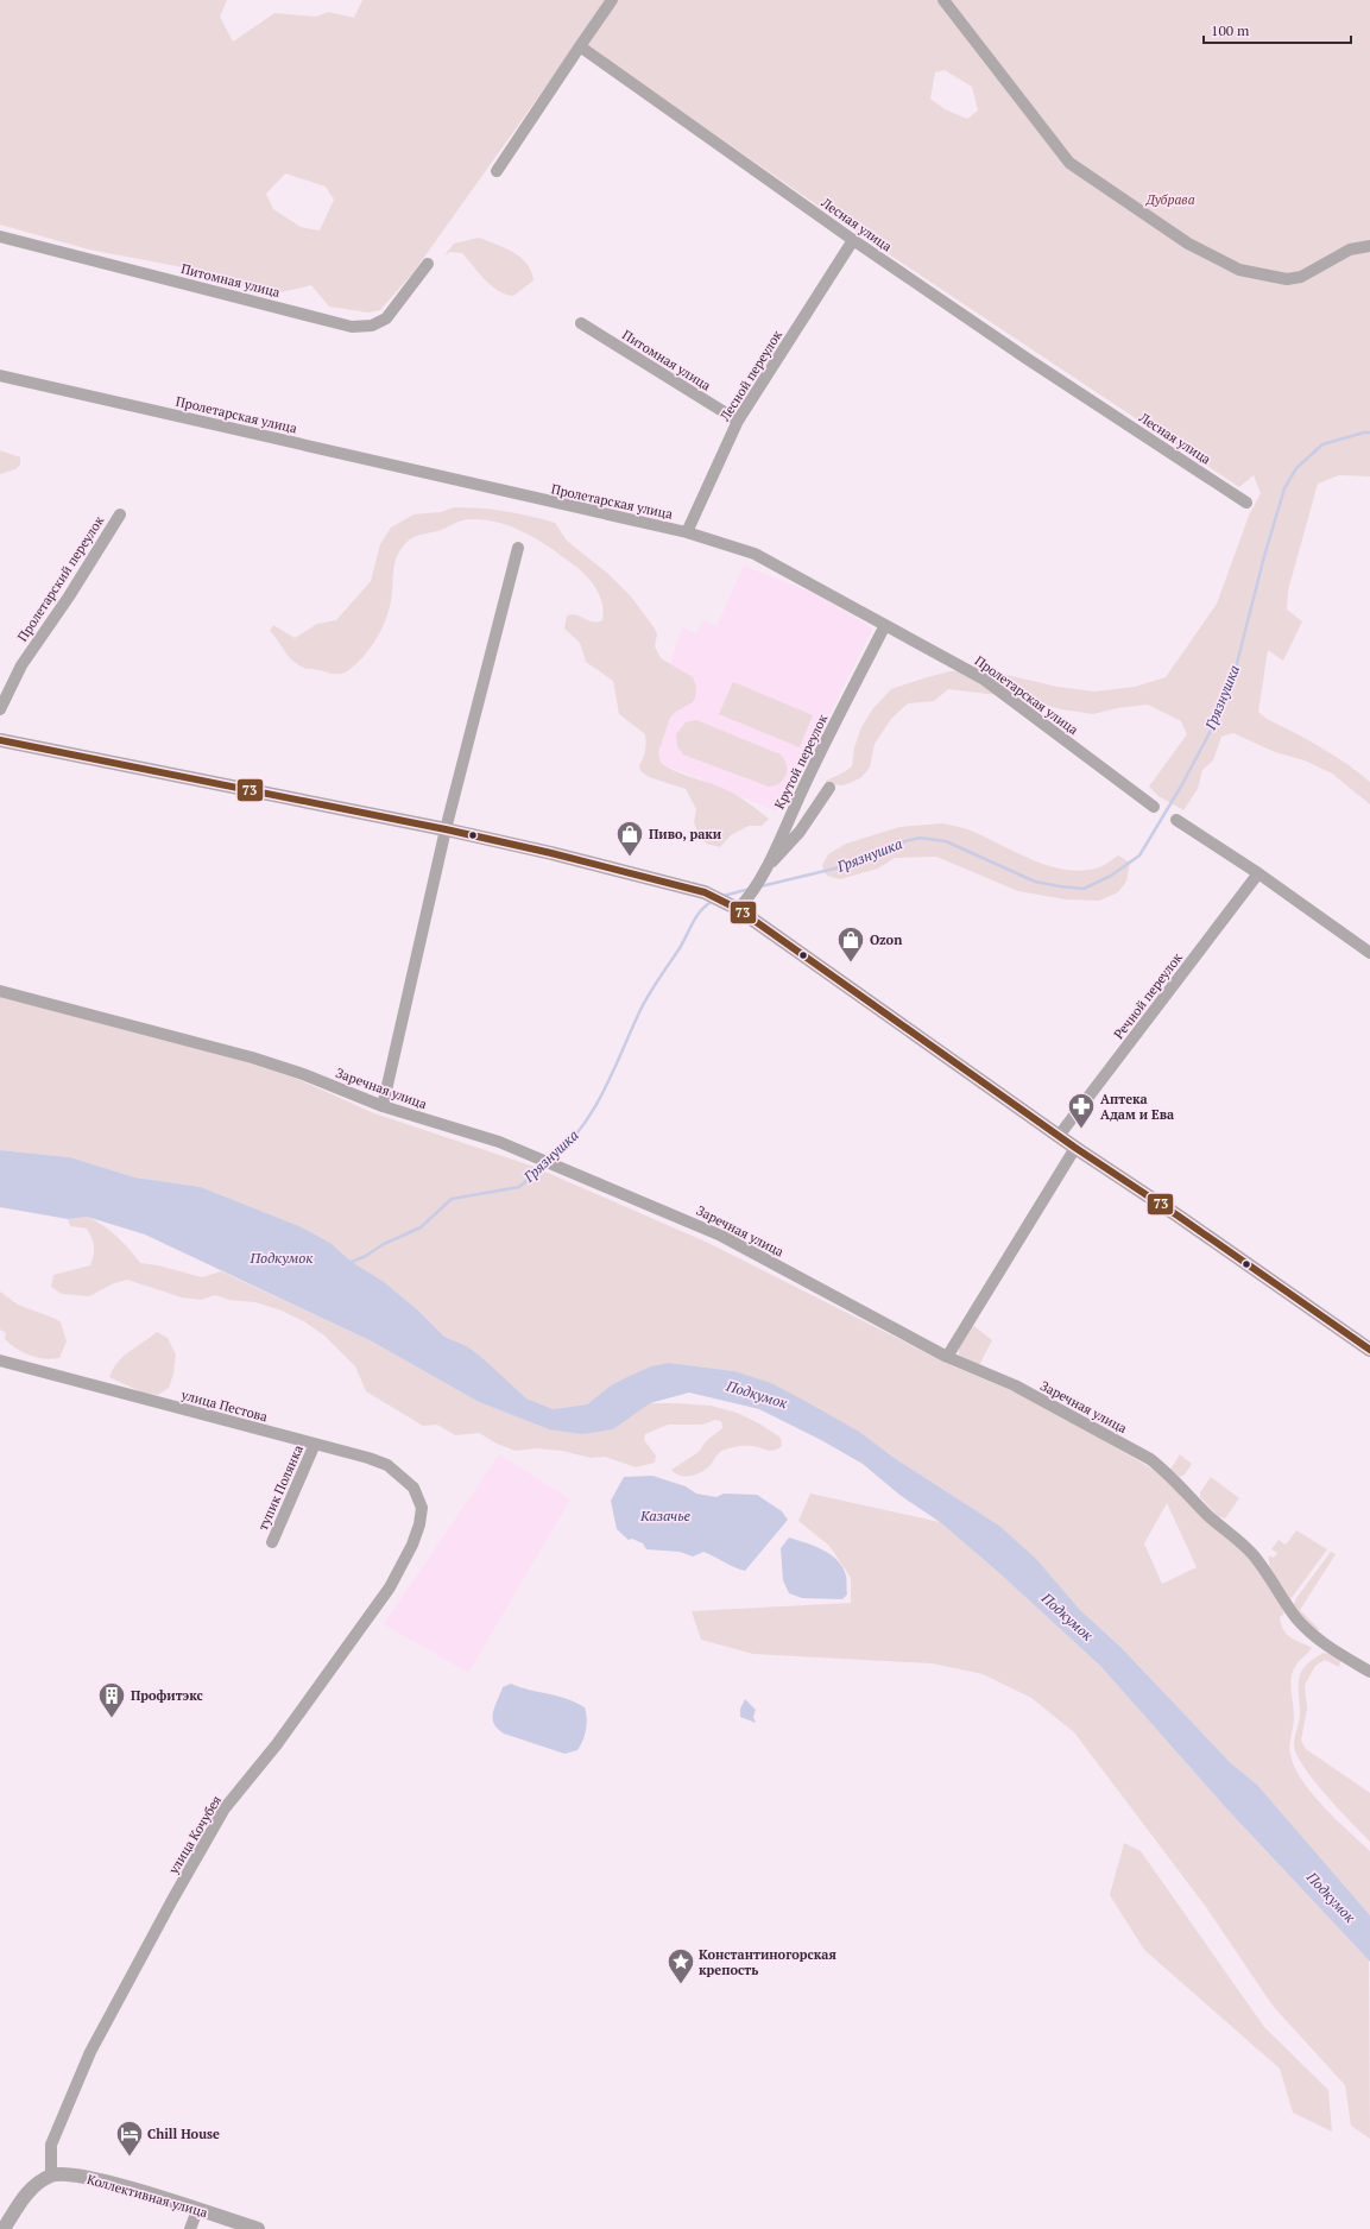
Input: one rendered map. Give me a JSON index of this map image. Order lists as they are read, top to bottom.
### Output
{
  "streets": {
    "street": [
      "Лесная улица",
      "Питомная улица",
      "Лесной переулок",
      "Пролетарская улица",
      "Пролетарский переулок",
      "Крутой переулок",
      "Речной переулок",
      "Заречная улица",
      "улица Пестова",
      "тупик Полянка",
      "улица Кочубея",
      "Коллективная улица"
    ]
  },
  "crossings": [
    ["Лесная улица", "Лесной переулок"],
    ["Питомная улица", "Лесной переулок"],
    ["Лесной переулок", "Пролетарская улица"],
    ["Пролетарская улица", "Крутой переулок"],
    ["улица Пестова", "тупик Полянка"],
    ["улица Пестова", "улица Кочубея"],
    ["улица Кочубея", "Коллективная улица"]
  ],
  "water": ["Грязнушка", "Подкумок", "Казачье"],
  "parks": ["Дубрава"],
  "places": {
    "shop": ["Пиво, раки", "Ozon"],
    "pharmacy": ["Аптека Адам и Ева"],
    "building": ["Профитэкс"],
    "place": ["Константиногорская крепость"],
    "hotel": ["Chill House"]
  },
  "lines": ["transit line 73"],
  "scale_bar": "100 m"
}
